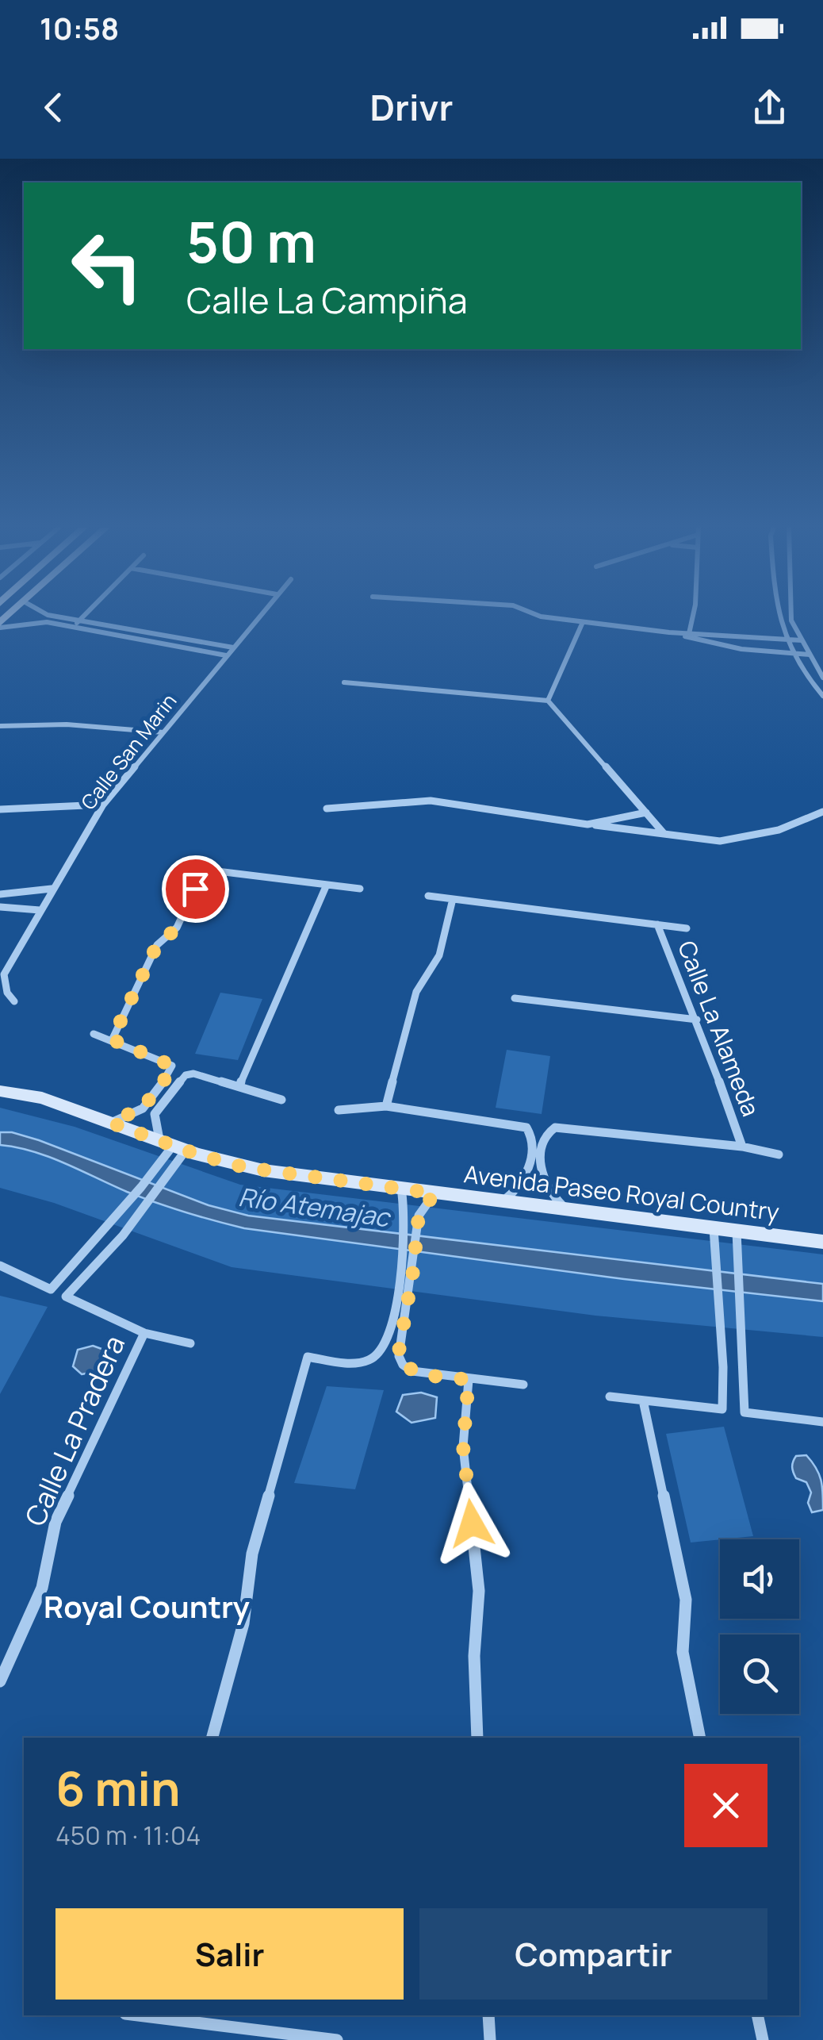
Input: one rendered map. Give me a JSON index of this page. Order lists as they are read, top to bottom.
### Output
{
  "streets": {
    "street": [
      "Calle San Marin",
      "Calle La Alameda",
      "Avenida Paseo Royal Country",
      "Calle La Pradera"
    ]
  },
  "crossings": [
    ["Calle La Alameda", "Avenida Paseo Royal Country"],
    ["Avenida Paseo Royal Country", "Calle La Pradera"]
  ],
  "districts": ["Royal Country"],
  "water": ["Río Atemajac"],
  "page": {
    "status": "10:58",
    "header": "Drivr",
    "turn": ["50 m", "Calle La Campiña"],
    "heading": ["6 min", "450 m · 11:04"],
    "buttons": ["Salir", "Compartir"]
  }
}
